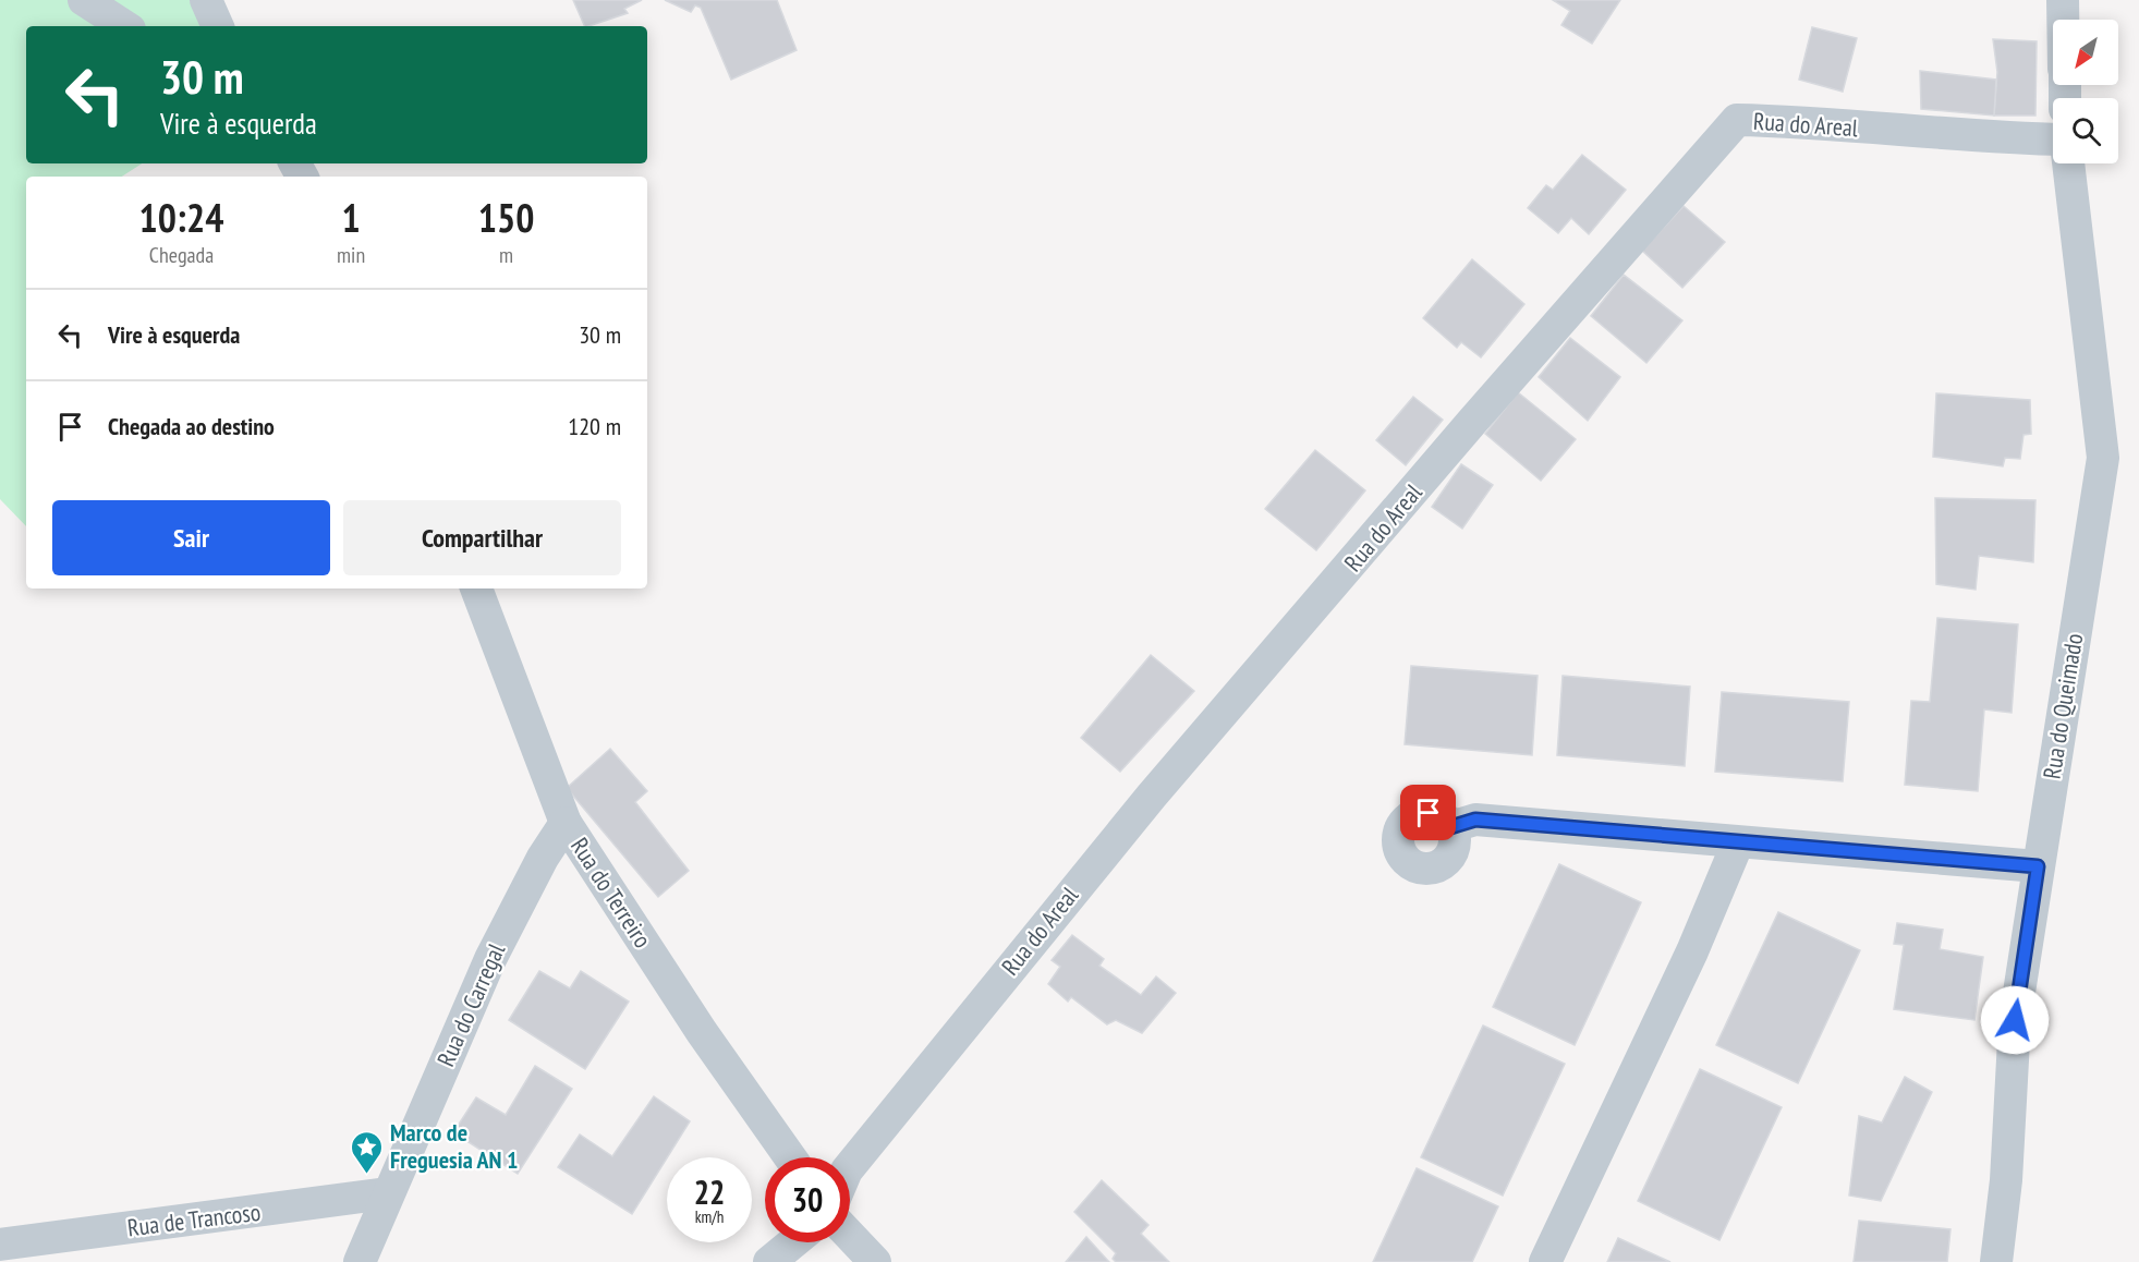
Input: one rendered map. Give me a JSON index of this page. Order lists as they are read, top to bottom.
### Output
{
  "streets": {
    "street": [
      "Rua do Areal",
      "Rua do Queimado",
      "Rua do Terreiro",
      "Rua do Carregal",
      "Rua de Trancoso"
    ]
  },
  "crossings": [
    ["Rua do Terreiro", "Rua do Carregal"],
    ["Rua do Carregal", "Rua de Trancoso"]
  ],
  "places": {
    "place": ["Marco de Freguesia AN 1"]
  },
  "north": "bottom left",
  "page": {
    "turn": ["30 m", "Vire à esquerda"],
    "eta": [
      "10:24",
      "Chegada",
      "1",
      "min",
      "150",
      "m"
    ],
    "list": [
      {
        "name": "Vire à esquerda",
        "value": "30 m"
      },
      {
        "name": "Chegada ao destino",
        "value": "120 m"
      }
    ],
    "buttons": ["Sair", "Compartilhar"],
    "speed": "22 km/h",
    "limit": "30"
  }
}
